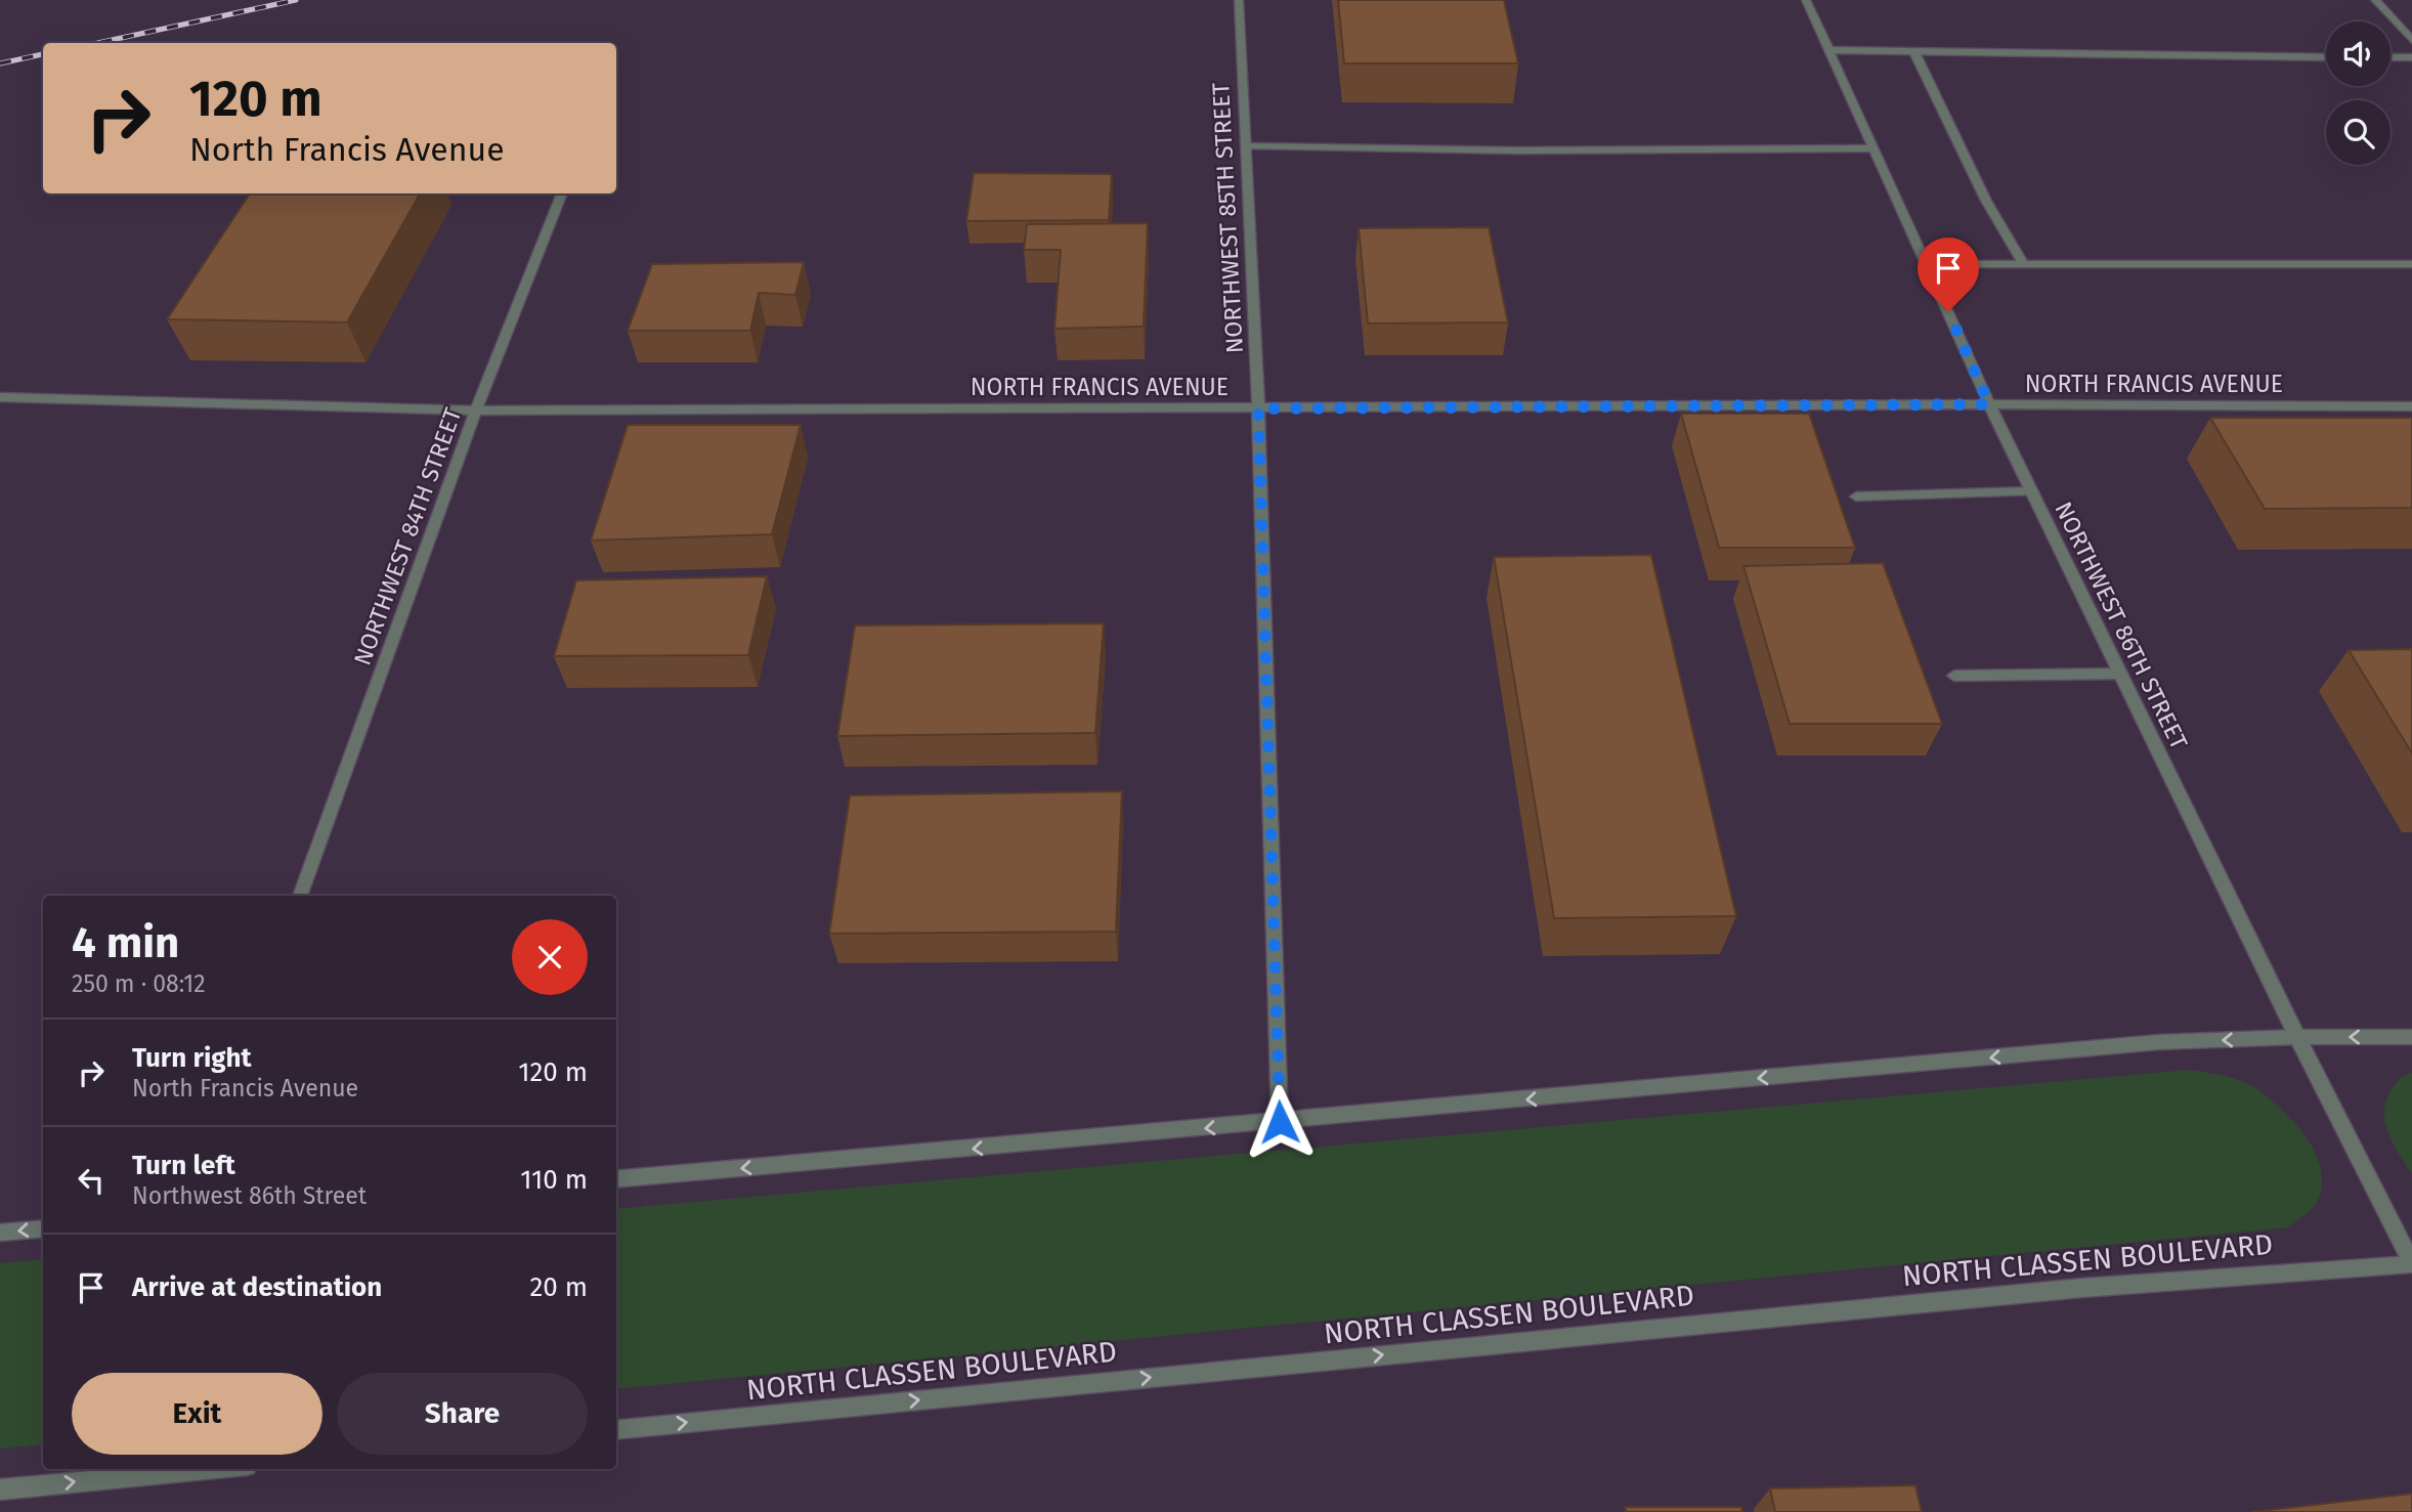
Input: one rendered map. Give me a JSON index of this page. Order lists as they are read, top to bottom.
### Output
{
  "streets": {
    "street": [
      "NORTHWEST 85TH STREET",
      "NORTH FRANCIS AVENUE",
      "NORTHWEST 84TH STREET",
      "NORTHWEST 86TH STREET",
      "NORTH CLASSEN BOULEVARD"
    ]
  },
  "crossings": [
    ["NORTHWEST 85TH STREET", "NORTH FRANCIS AVENUE"],
    ["NORTH FRANCIS AVENUE", "NORTHWEST 84TH STREET"],
    ["NORTH FRANCIS AVENUE", "NORTHWEST 86TH STREET"],
    ["NORTHWEST 86TH STREET", "NORTH CLASSEN BOULEVARD"]
  ],
  "one_way": ["NORTH CLASSEN BOULEVARD"],
  "page": {
    "turn": ["120 m", "North Francis Avenue"],
    "heading": ["4 min", "250 m · 08:12"],
    "list": [
      {
        "name": "Turn right",
        "note": "North Francis Avenue",
        "value": "120 m"
      },
      {
        "name": "Turn left",
        "note": "Northwest 86th Street",
        "value": "110 m"
      },
      {
        "name": "Arrive at destination",
        "value": "20 m"
      }
    ],
    "buttons": ["Exit", "Share"]
  }
}
